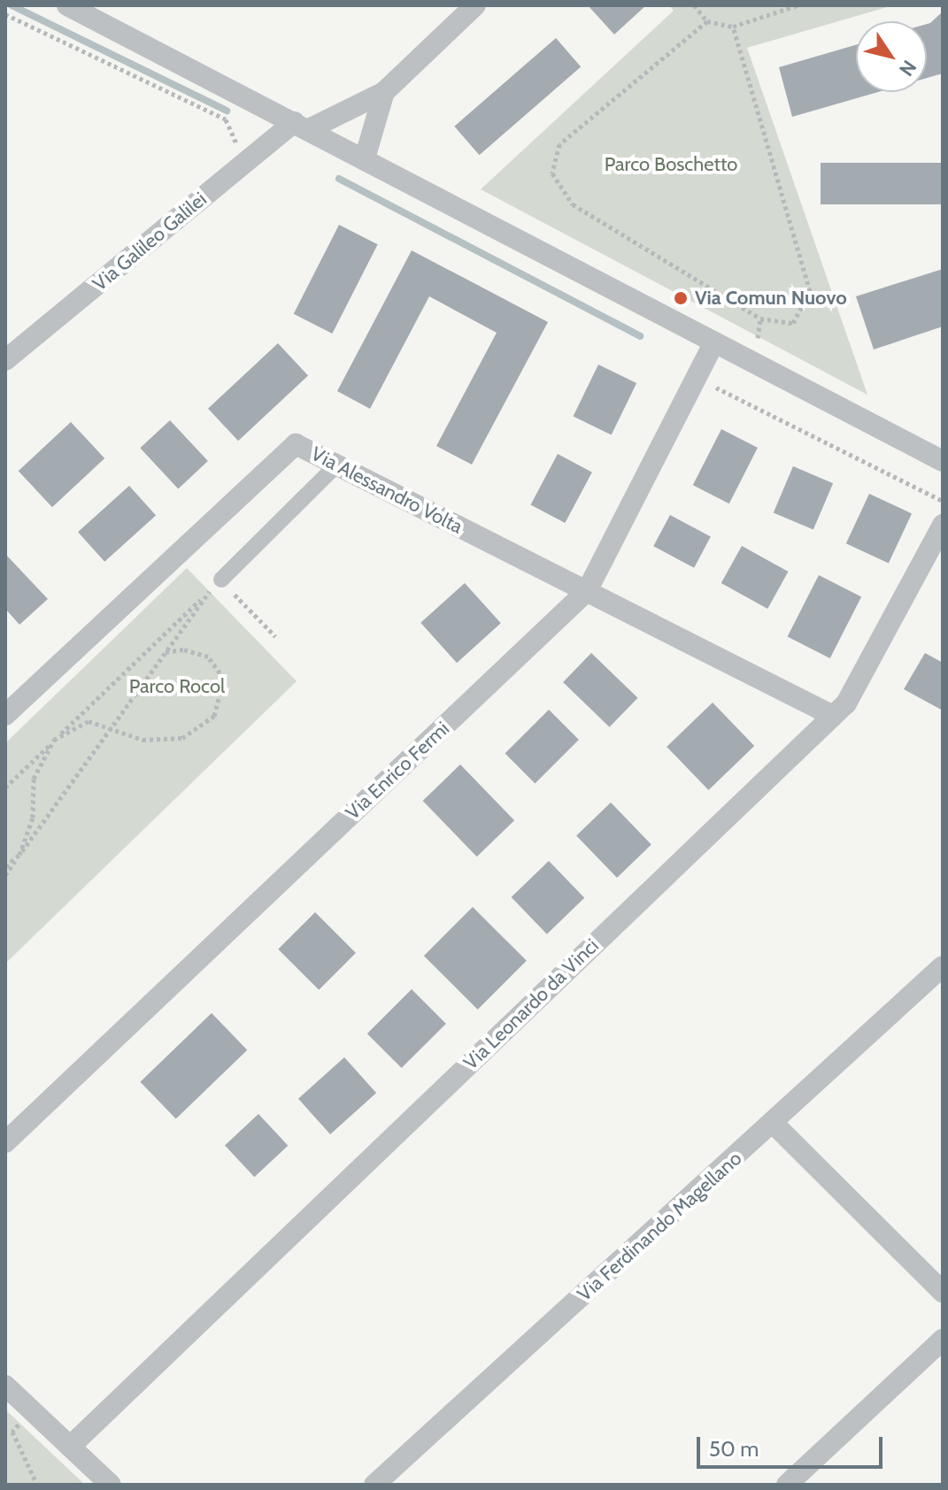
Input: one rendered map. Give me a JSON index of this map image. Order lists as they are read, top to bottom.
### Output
{
  "streets": {
    "street": [
      "Via Galileo Galilei",
      "Via Alessandro Volta",
      "Via Enrico Fermi",
      "Via Leonardo da Vinci",
      "Via Ferdinando Magellano"
    ]
  },
  "crossings": [
    ["Via Alessandro Volta", "Via Enrico Fermi"],
    ["Via Alessandro Volta", "Via Leonardo da Vinci"]
  ],
  "parks": ["Parco Boschetto", "Parco Rocol"],
  "places": ["Via Comun Nuovo"],
  "scale_bar": "50 m",
  "north": "bottom right"
}
